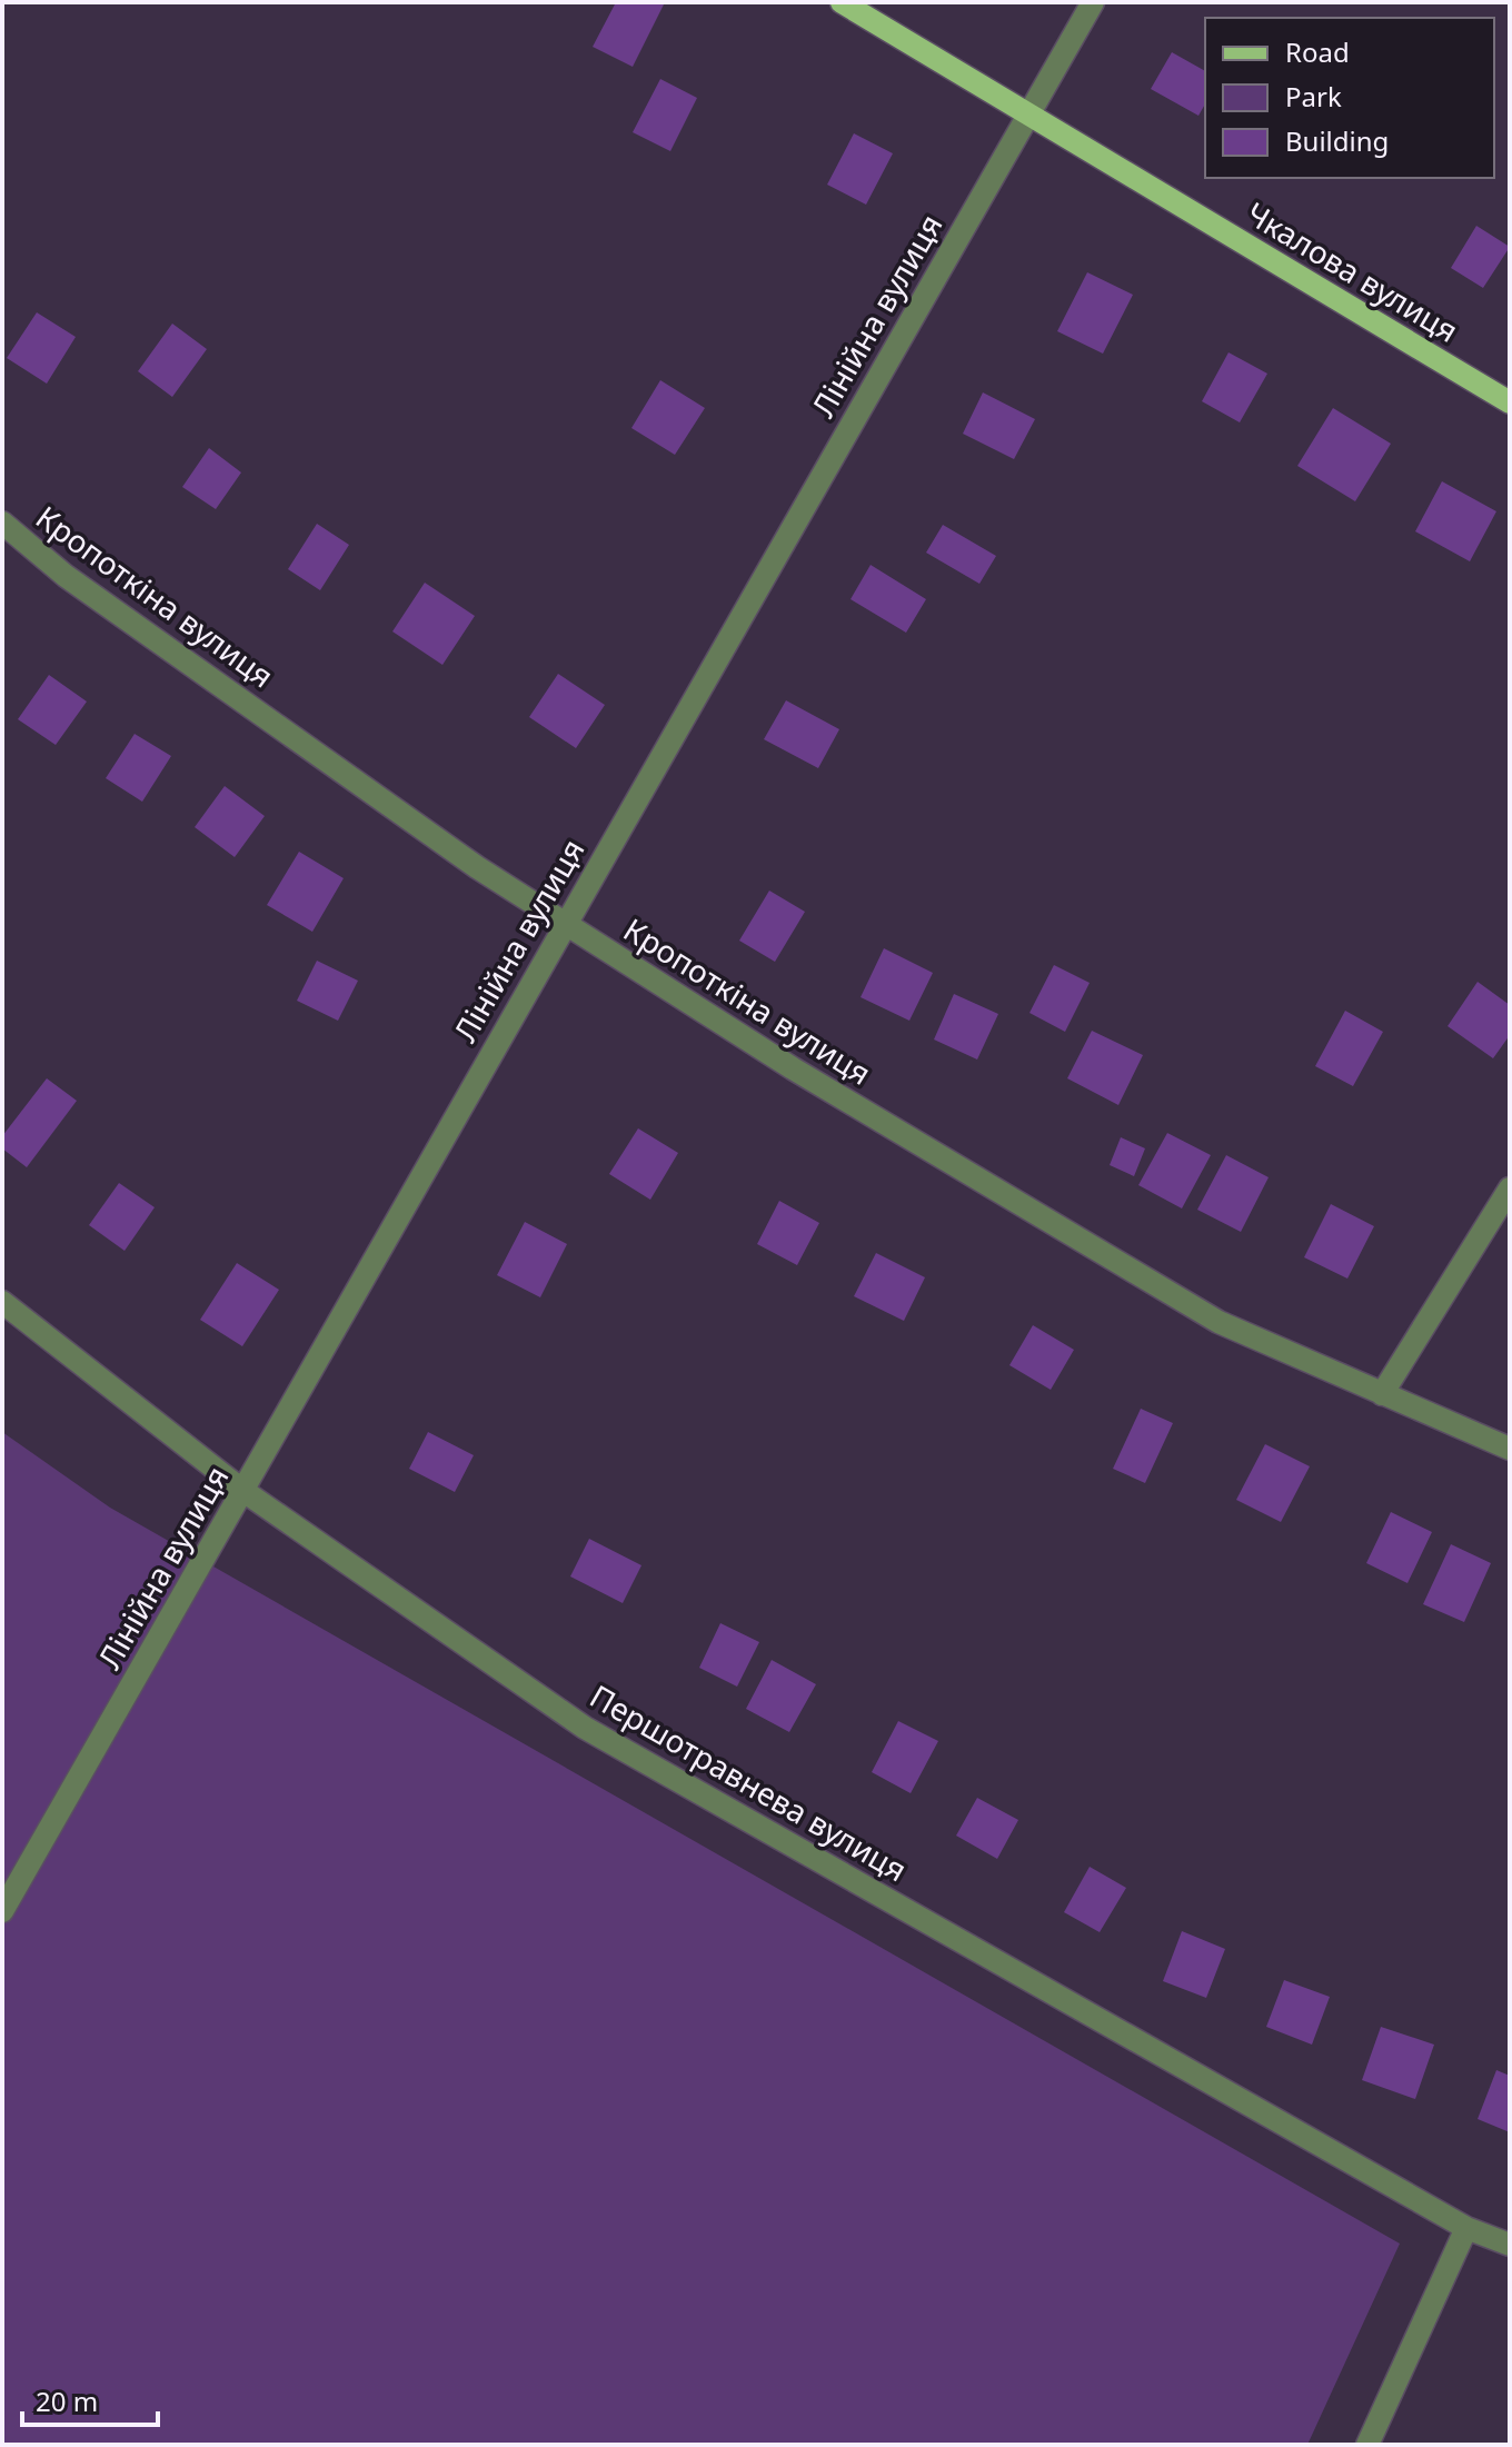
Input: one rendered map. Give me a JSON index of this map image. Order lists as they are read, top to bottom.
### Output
{
  "streets": {
    "main road": ["Чкалова вулиця"],
    "street": ["Лінійна вулиця", "Кропоткіна вулиця", "Першотравнева вулиця"]
  },
  "crossings": [
    ["Чкалова вулиця", "Лінійна вулиця"],
    ["Лінійна вулиця", "Кропоткіна вулиця"],
    ["Лінійна вулиця", "Першотравнева вулиця"]
  ],
  "legend": ["Road", "Park", "Building"],
  "scale_bar": "20 m"
}
